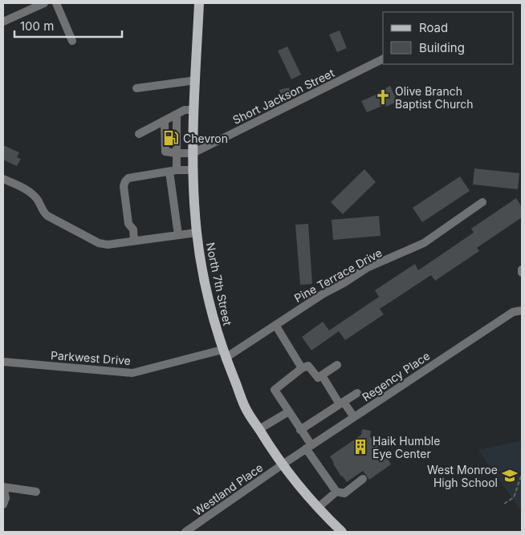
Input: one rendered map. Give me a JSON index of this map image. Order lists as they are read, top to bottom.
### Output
{
  "streets": {
    "main road": ["North 7th Street"],
    "street": [
      "Short Jackson Street",
      "Pine Terrace Drive",
      "Parkwest Drive",
      "Regency Place",
      "Westland Place"
    ]
  },
  "crossings": [
    ["Short Jackson Street", "North 7th Street"],
    ["Pine Terrace Drive", "North 7th Street"],
    ["Pine Terrace Drive", "Parkwest Drive"],
    ["North 7th Street", "Parkwest Drive"],
    ["North 7th Street", "Regency Place"],
    ["North 7th Street", "Westland Place"],
    ["Regency Place", "Westland Place"]
  ],
  "places": {
    "church": ["Olive Branch Baptist Church"],
    "fuel station": ["Chevron"],
    "building": ["Haik Humble Eye Center"],
    "school or university": ["West Monroe High School"]
  },
  "legend": ["Road", "Building"],
  "scale_bar": "100 m"
}
